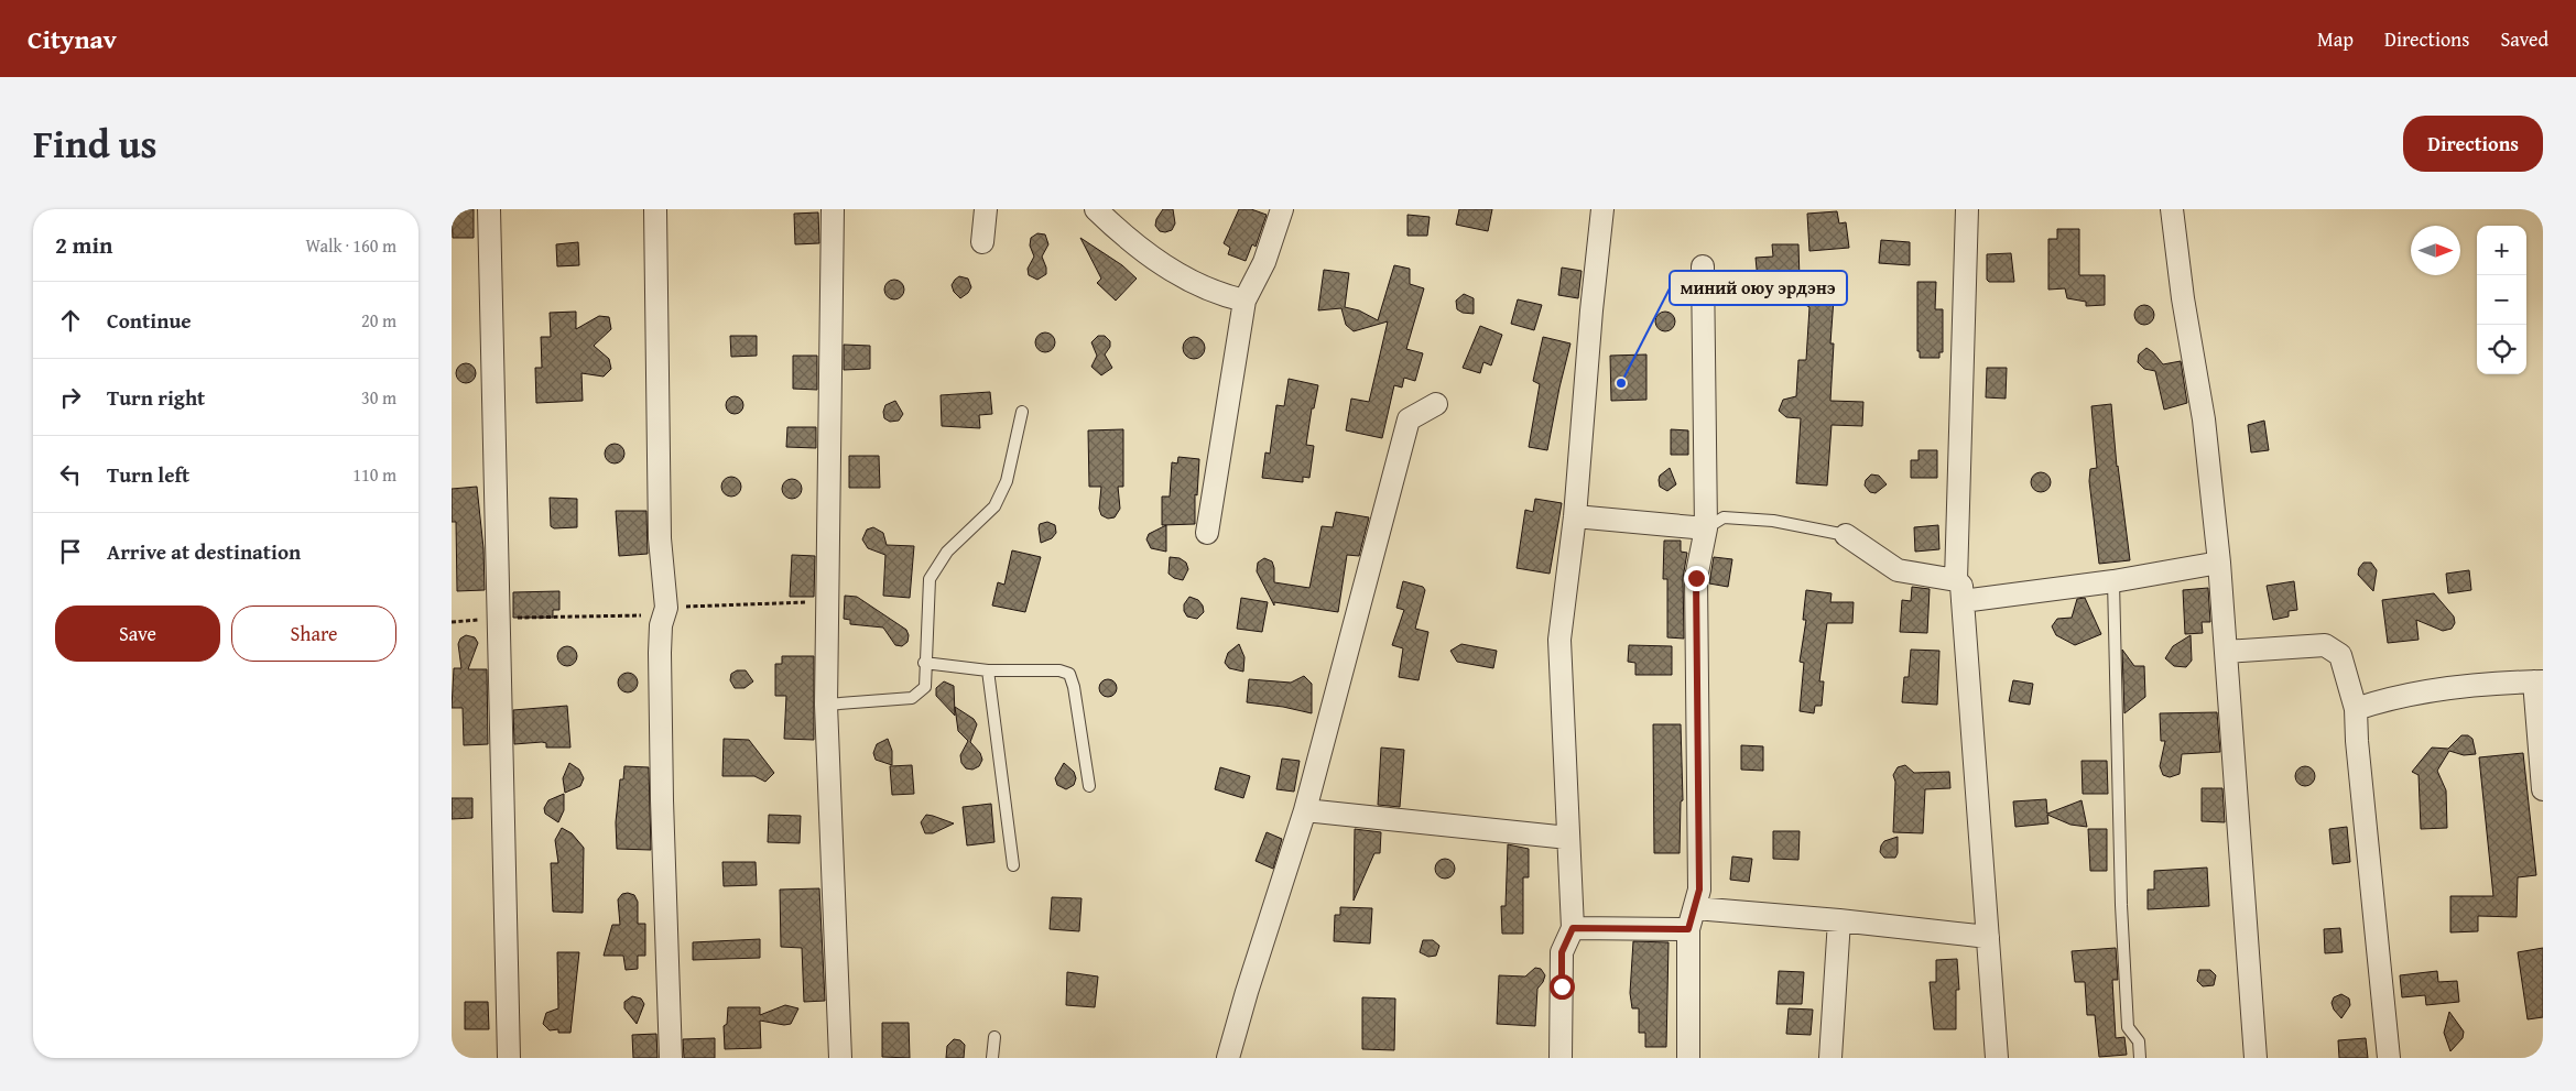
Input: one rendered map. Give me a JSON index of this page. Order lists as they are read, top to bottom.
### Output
{
  "places": ["миний оюу эрдэнэ"],
  "north": "right",
  "page": {
    "header": "Citynav",
    "nav": ["Map", "Directions", "Saved"],
    "title": "Find us",
    "buttons": [
      "Directions",
      ["Save", "Share"]
    ],
    "heading": ["2 min", "Walk · 160 m"],
    "map_buttons": ["+", "−"],
    "list": [
      ["Continue", "20 m"],
      ["Turn right", "30 m"],
      ["Turn left", "110 m"],
      "Arrive at destination"
    ]
  }
}
